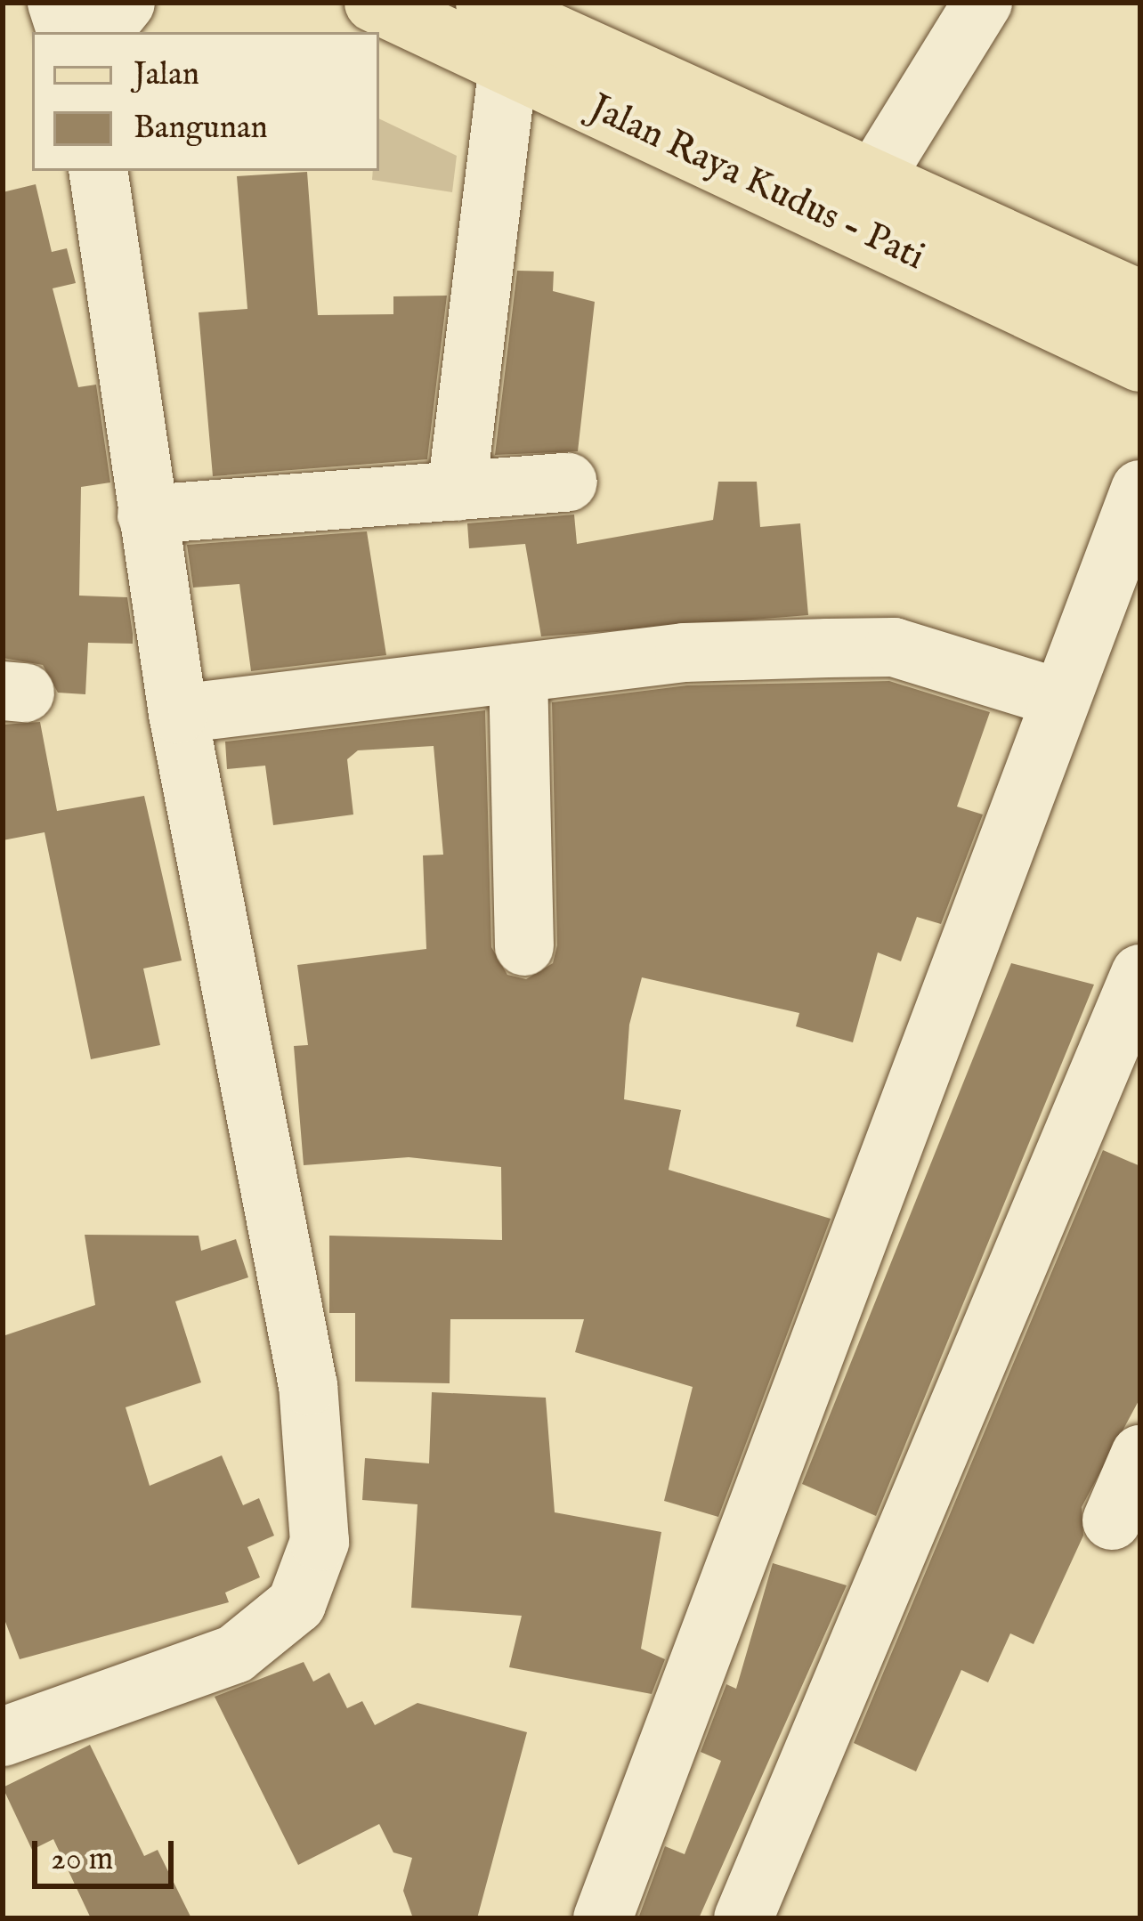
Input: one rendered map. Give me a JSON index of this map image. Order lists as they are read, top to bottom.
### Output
{
  "streets": {
    "main road": ["Jalan Raya Kudus - Pati"]
  },
  "legend": ["Jalan", "Bangunan"],
  "scale_bar": "20 m"
}
